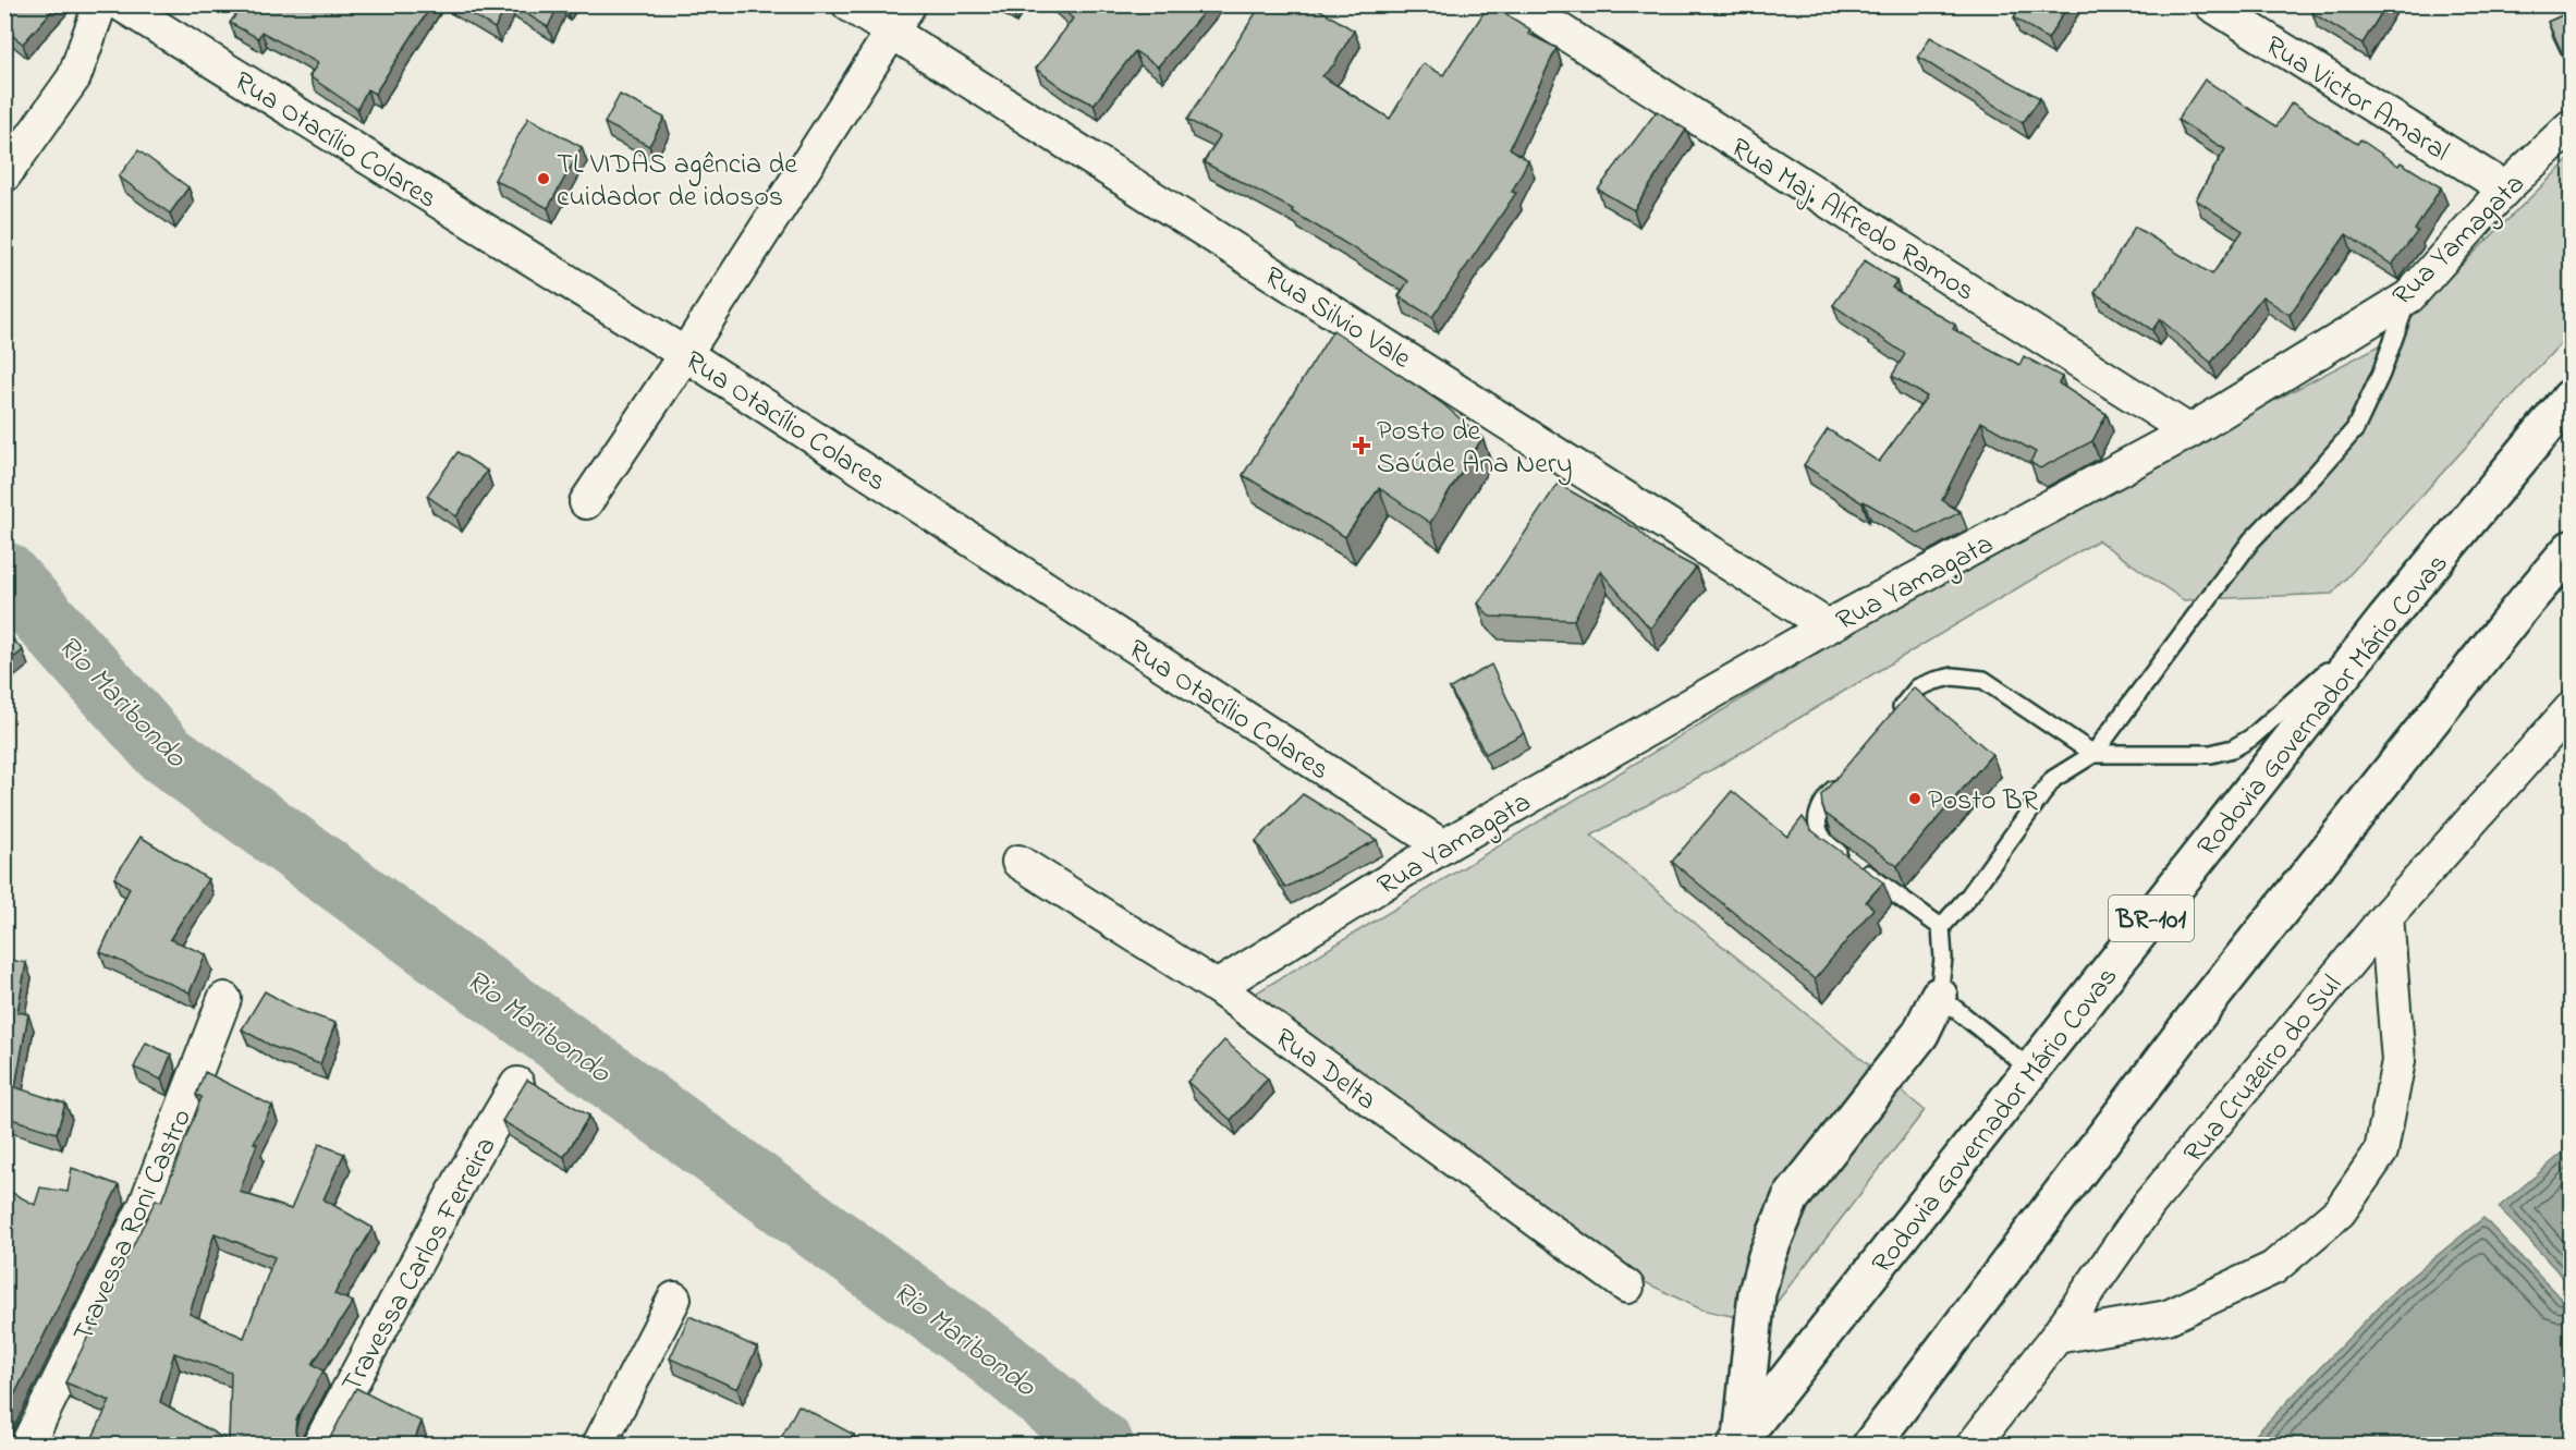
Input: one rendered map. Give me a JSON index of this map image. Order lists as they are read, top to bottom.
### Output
{
  "streets": {
    "highway": ["Rodovia Governador Mário Covas", "BR-101"],
    "street": [
      "Rua Victor Amaral",
      "Rua Otacílio Colares",
      "Rua Maj. Alfredo Ramos",
      "Rua Yamagata",
      "Rua Silvio Vale",
      "Rua Delta",
      "Rua Cruzeiro do Sul",
      "Travessa Roni Castro",
      "Travessa Carlos Ferreira"
    ]
  },
  "crossings": [
    ["Rua Victor Amaral", "Rua Yamagata"],
    ["Rua Otacílio Colares", "Rua Yamagata"],
    ["Rua Maj. Alfredo Ramos", "Rua Yamagata"],
    ["Rua Yamagata", "Rua Silvio Vale"],
    ["Rua Yamagata", "Rua Delta"]
  ],
  "water": ["Rio Maribondo"],
  "places": {
    "other": ["TL VIDAS agência de cuidador de idosos", "Posto BR"],
    "health": ["Posto de Saúde Ana Nery"]
  }
}
